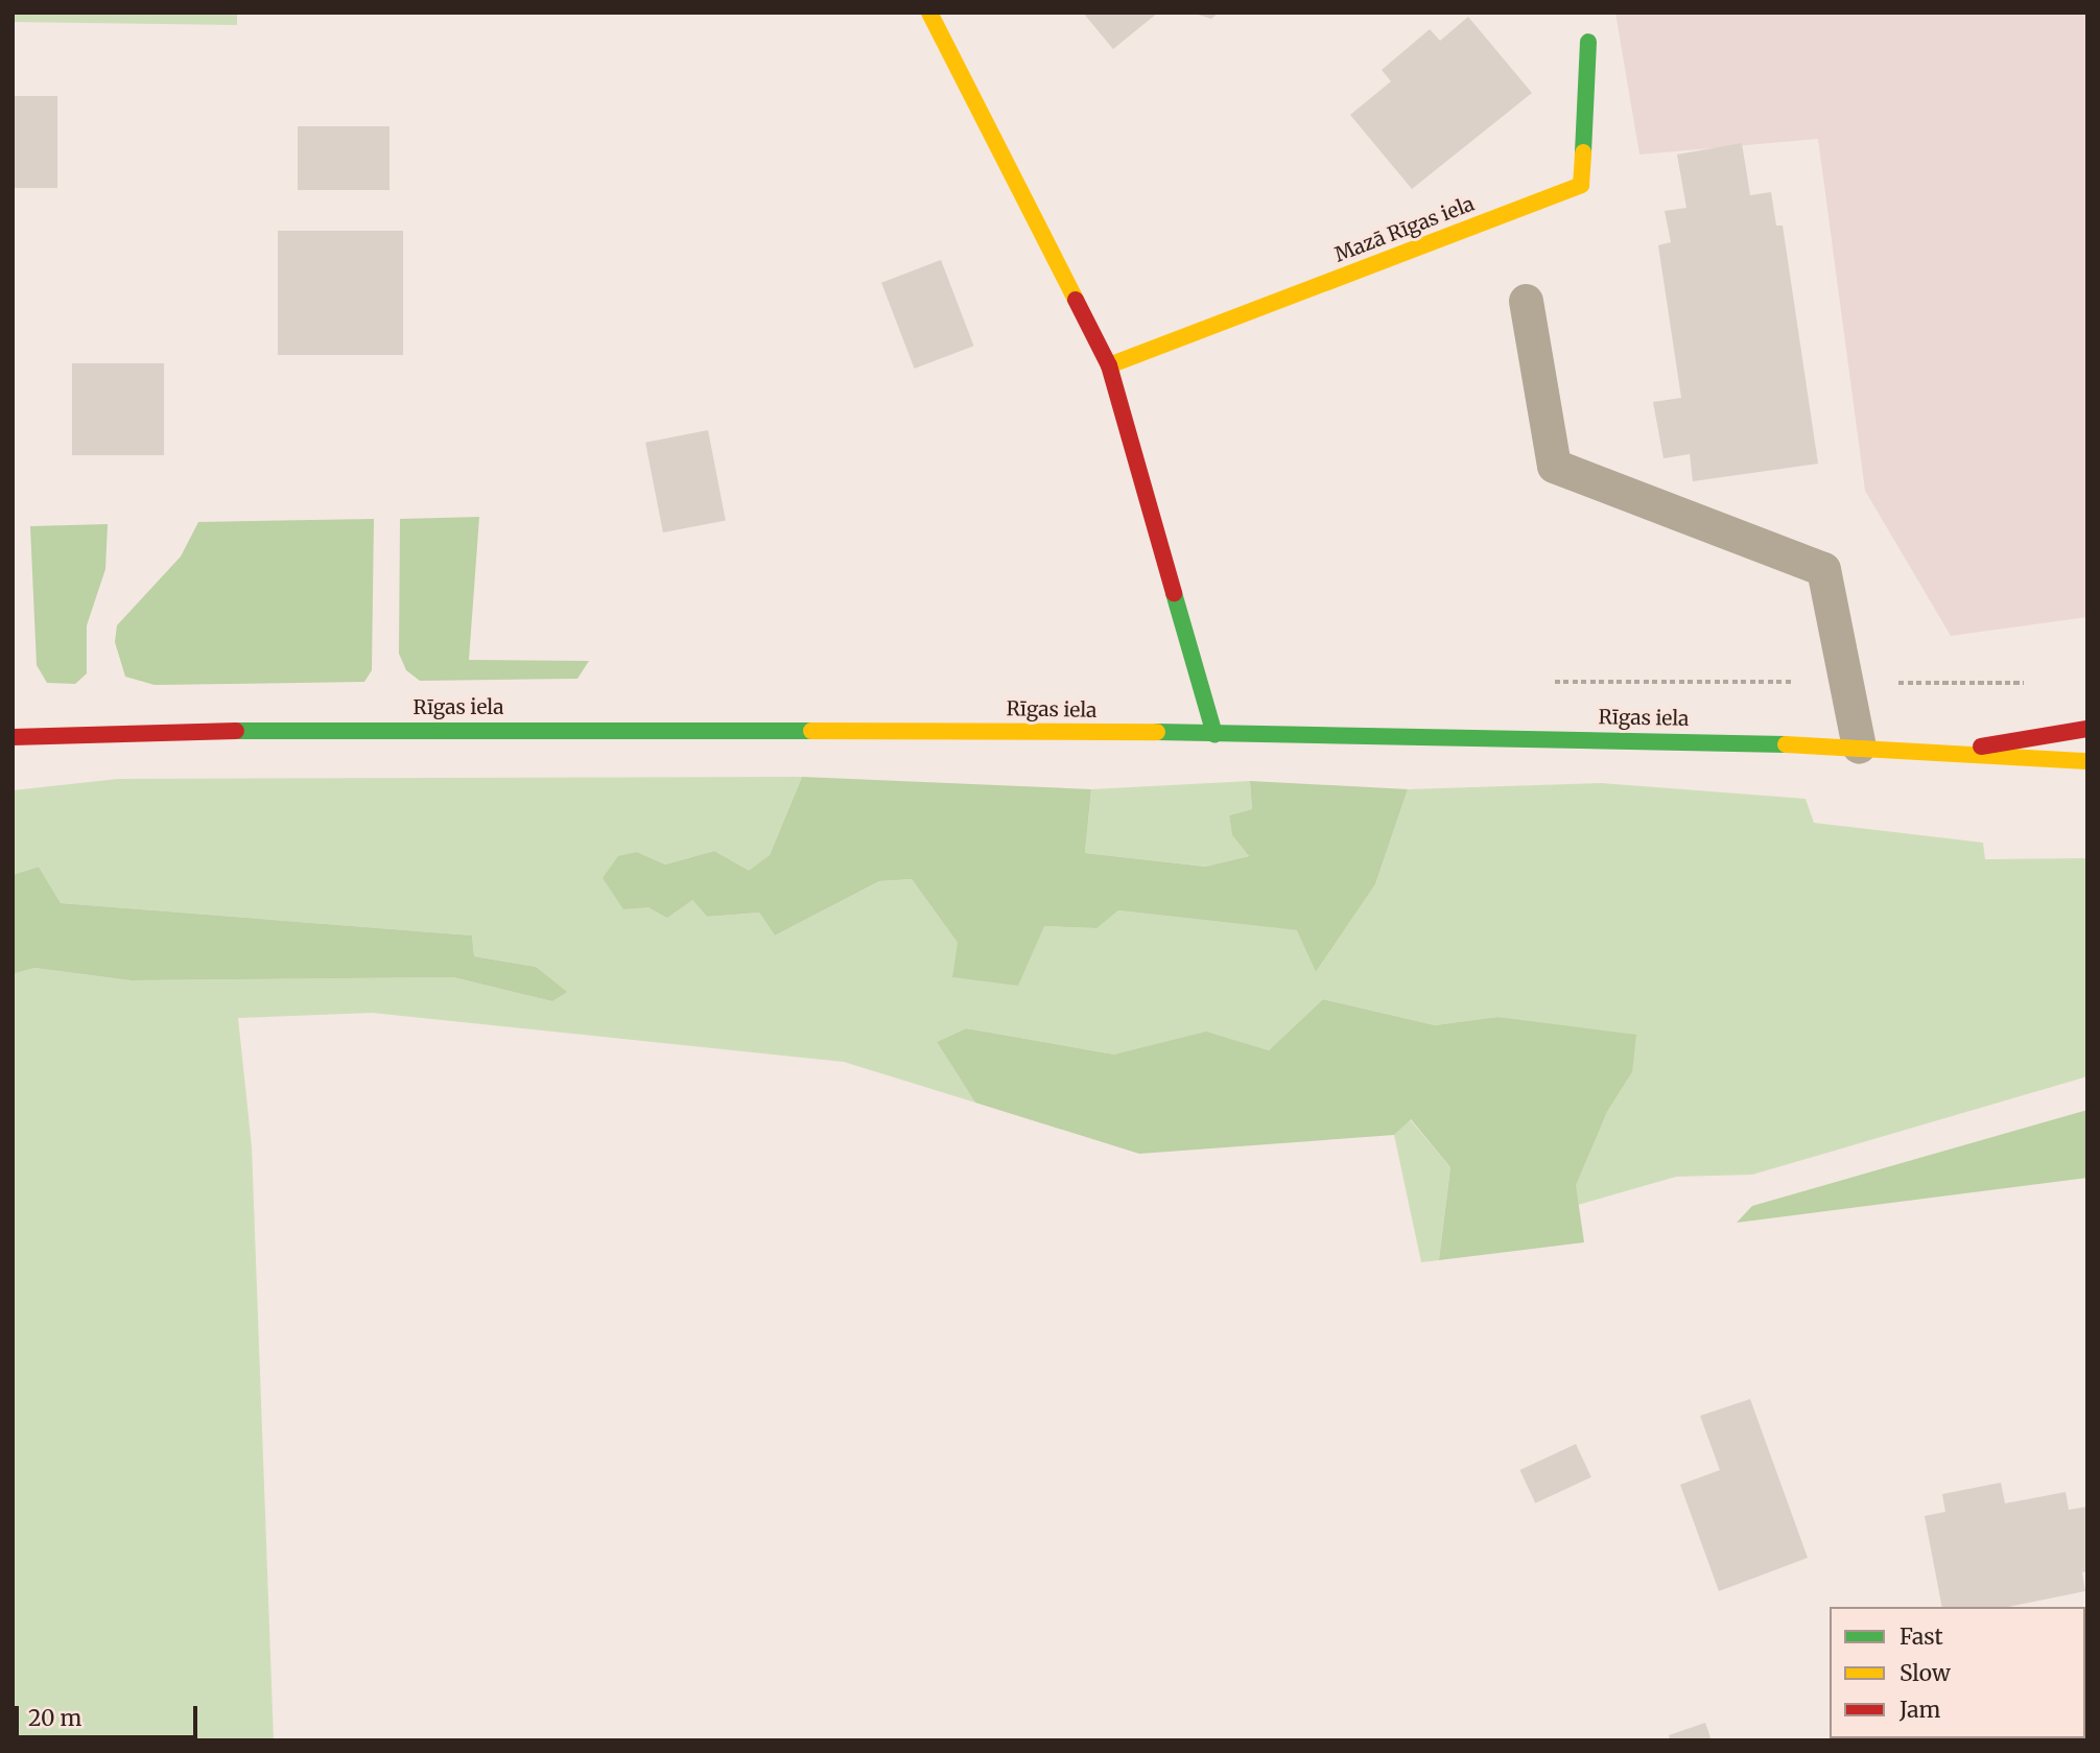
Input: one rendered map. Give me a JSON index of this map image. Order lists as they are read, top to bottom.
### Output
{
  "streets": {
    "main road": ["Mazā Rīgas iela", "Rīgas iela"]
  },
  "legend": ["Fast", "Slow", "Jam"],
  "scale_bar": "20 m"
}
